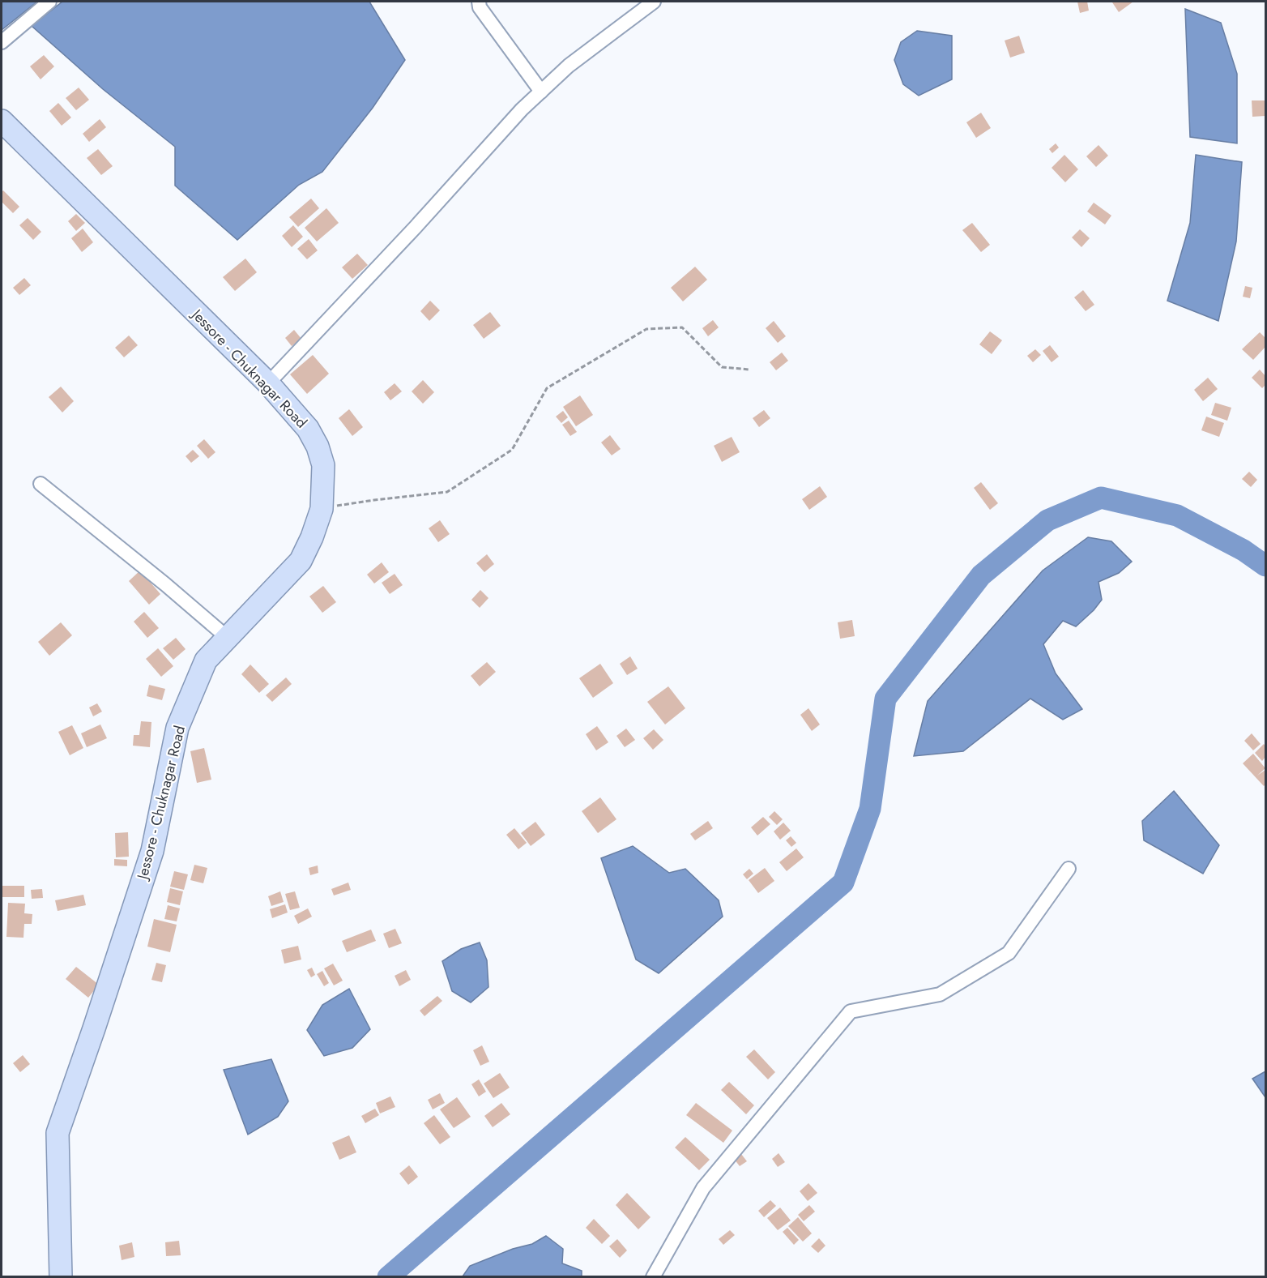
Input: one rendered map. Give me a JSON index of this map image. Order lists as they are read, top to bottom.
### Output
{
  "streets": {
    "main road": ["Jessore - Chuknagar Road"]
  }
}
